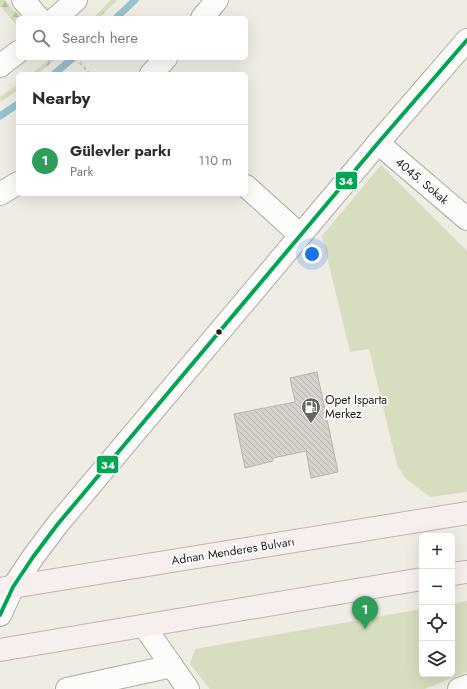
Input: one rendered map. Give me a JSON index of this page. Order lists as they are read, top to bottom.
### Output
{
  "streets": {
    "main road": ["Adnan Menderes Bulvarı"],
    "street": ["4045. Sokak"]
  },
  "places": {
    "fuel station": ["Opet Isparta Merkez"]
  },
  "lines": ["transit line 34"],
  "page": {
    "search": "Search here",
    "heading": "Nearby",
    "list": [
      {
        "mark": "1",
        "name": "Gülevler parkı",
        "note": "Park",
        "value": "110 m"
      }
    ],
    "map_buttons": ["+", "−"],
    "pins": "1"
  }
}
